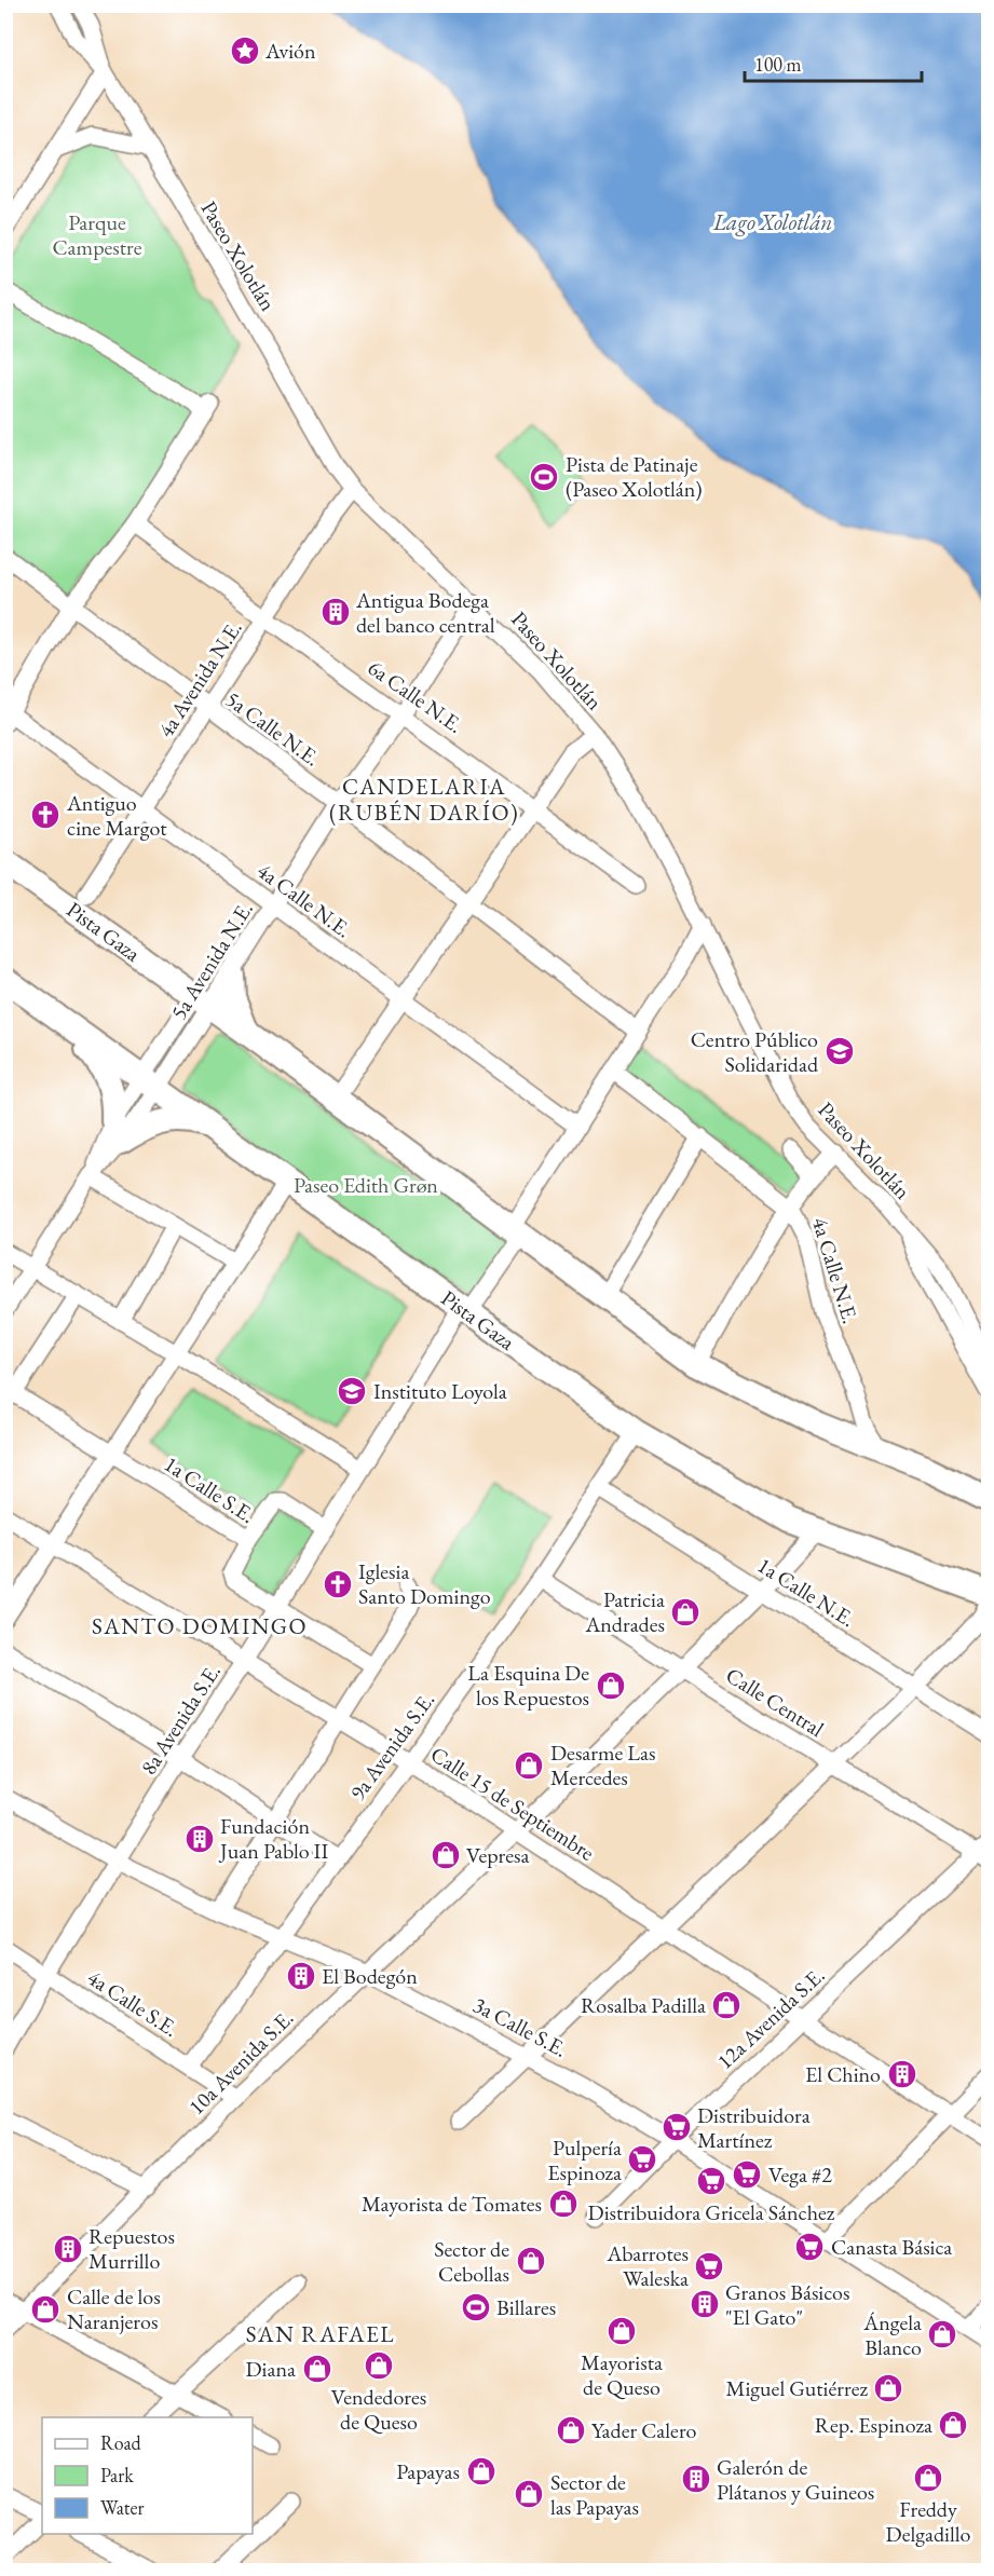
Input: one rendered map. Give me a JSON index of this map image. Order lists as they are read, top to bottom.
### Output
{
  "streets": {
    "highway": ["Pista Gaza"],
    "street": [
      "Paseo Xolotlán",
      "4a Avenida N.E.",
      "6a Calle N.E.",
      "5a Calle N.E.",
      "4a Calle N.E.",
      "5a Avenida N.E.",
      "1a Calle S.E.",
      "1a Calle N.E.",
      "Calle Central",
      "8a Avenida S.E.",
      "9a Avenida S.E.",
      "Calle 15 de Septiembre",
      "4a Calle S.E.",
      "12a Avenida S.E.",
      "3a Calle S.E.",
      "10a Avenida S.E."
    ]
  },
  "crossings": [
    ["Paseo Xolotlán", "4a Avenida N.E."],
    ["Paseo Xolotlán", "5a Avenida N.E."],
    ["Paseo Xolotlán", "8a Avenida S.E."],
    ["4a Avenida N.E.", "6a Calle N.E."],
    ["4a Avenida N.E.", "5a Calle N.E."],
    ["4a Avenida N.E.", "4a Calle N.E."],
    ["6a Calle N.E.", "5a Avenida N.E."],
    ["5a Calle N.E.", "5a Avenida N.E."],
    ["5a Calle N.E.", "8a Avenida S.E."],
    ["4a Calle N.E.", "Pista Gaza"],
    ["4a Calle N.E.", "5a Avenida N.E."],
    ["4a Calle N.E.", "8a Avenida S.E."],
    ["Pista Gaza", "5a Avenida N.E."],
    ["Pista Gaza", "8a Avenida S.E."],
    ["Pista Gaza", "9a Avenida S.E."],
    ["Pista Gaza", "10a Avenida S.E."],
    ["1a Calle S.E.", "8a Avenida S.E."],
    ["1a Calle N.E.", "9a Avenida S.E."],
    ["1a Calle N.E.", "10a Avenida S.E."],
    ["Calle Central", "9a Avenida S.E."],
    ["Calle Central", "12a Avenida S.E."],
    ["Calle Central", "10a Avenida S.E."],
    ["8a Avenida S.E.", "Calle 15 de Septiembre"],
    ["8a Avenida S.E.", "4a Calle S.E."],
    ["8a Avenida S.E.", "3a Calle S.E."],
    ["9a Avenida S.E.", "Calle 15 de Septiembre"],
    ["9a Avenida S.E.", "4a Calle S.E."],
    ["9a Avenida S.E.", "3a Calle S.E."],
    ["Calle 15 de Septiembre", "12a Avenida S.E."],
    ["Calle 15 de Septiembre", "10a Avenida S.E."],
    ["4a Calle S.E.", "10a Avenida S.E."],
    ["12a Avenida S.E.", "3a Calle S.E."],
    ["3a Calle S.E.", "10a Avenida S.E."]
  ],
  "districts": ["CANDELARIA (RUBÉN DARÍO)", "SANTO DOMINGO", "SAN RAFAEL"],
  "water": ["Lago Xolotlán"],
  "parks": ["Parque Campestre", "Paseo Edith Grøn"],
  "places": {
    "place": ["Avión"],
    "sports": ["Pista de Patinaje (Paseo Xolotlán)", "Billares"],
    "building": [
      "Antigua Bodega del banco central",
      "Fundación Juan Pablo II",
      "El Bodegón",
      "El Chino",
      "Repuestos Murrillo",
      "Granos Básicos \"El Gato\"",
      "Galerón de Plátanos y Guineos"
    ],
    "church": ["Antiguo cine Margot", "Iglesia Santo Domingo"],
    "school or university": ["Centro Público Solidaridad", "Instituto Loyola"],
    "shop": [
      "Patricia Andrades",
      "La Esquina De los Repuestos",
      "Desarme Las Mercedes",
      "Vepresa",
      "Rosalba Padilla",
      "Mayorista de Tomates",
      "Sector de Cebollas",
      "Calle de los Naranjeros",
      "Mayorista de Queso",
      "Ángela Blanco",
      "Vendedores de Queso",
      "Diana",
      "Miguel Gutiérrez",
      "Rep. Espinoza",
      "Yader Calero",
      "Papayas",
      "Freddy Delgadillo",
      "Sector de las Papayas"
    ],
    "supermarket": [
      "Distribuidora Martínez",
      "Pulpería Espinoza",
      "Vega #2",
      "Distribuidora Gricela Sánchez",
      "Canasta Básica",
      "Abarrotes Waleska"
    ]
  },
  "legend": ["Road", "Park", "Water"],
  "scale_bar": "100 m"
}
